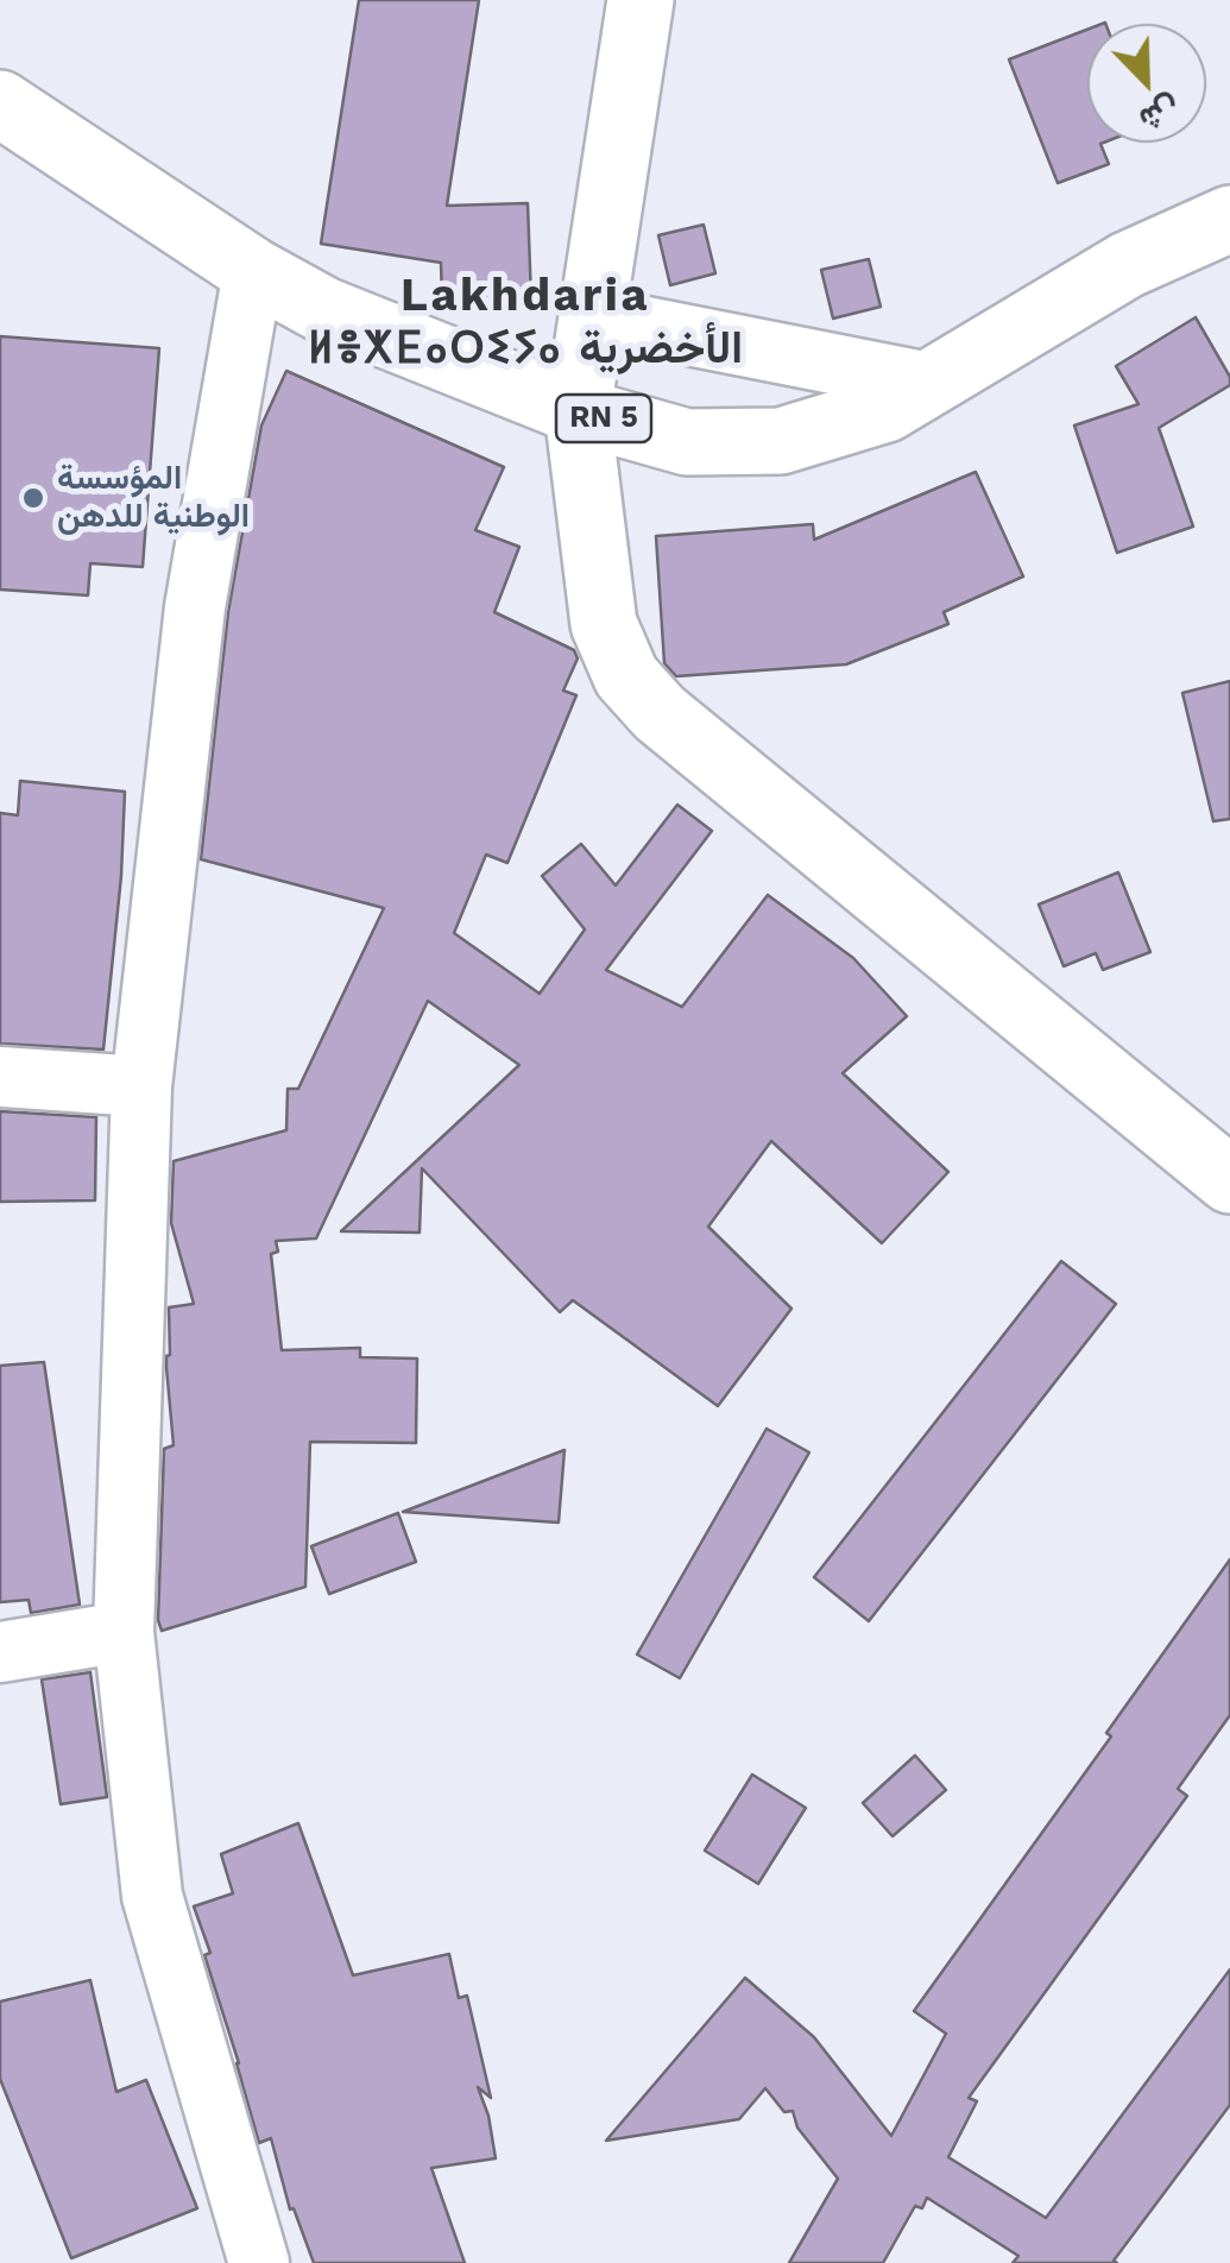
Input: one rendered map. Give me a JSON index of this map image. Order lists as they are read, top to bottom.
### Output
{
  "streets": {
    "street": ["RN 5"]
  },
  "districts": ["Lakhdaria ⵍⴻⵅⴹⴰⵔⵉⵢⴰ الأخضرية"],
  "places": ["المؤسسة الوطنية للدهن"],
  "north": "bottom right"
}
